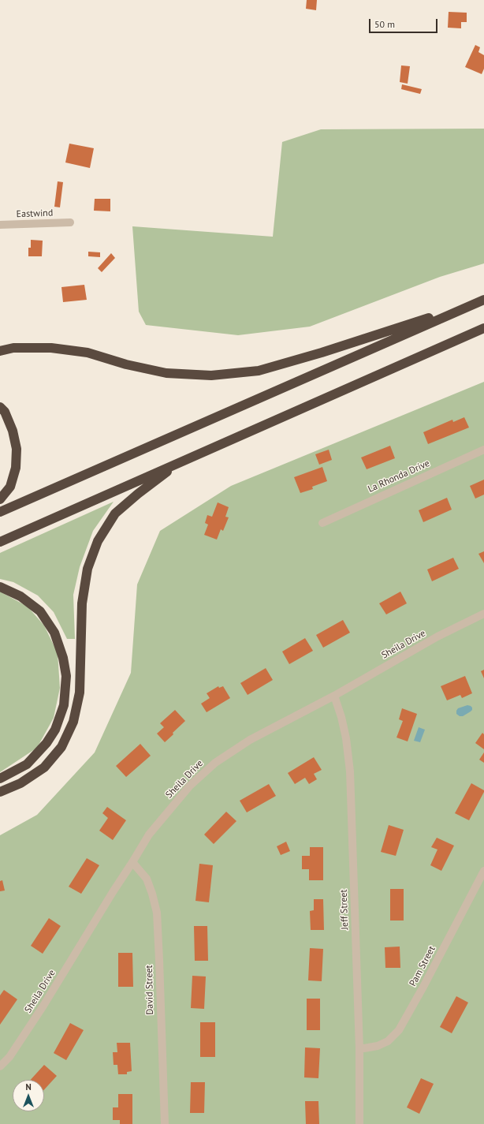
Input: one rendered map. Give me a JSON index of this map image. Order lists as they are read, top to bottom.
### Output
{
  "streets": {
    "street": [
      "Eastwind",
      "La Rhonda Drive",
      "Sheila Drive",
      "Jeff Street",
      "Pam Street",
      "David Street"
    ]
  },
  "crossings": [
    ["Sheila Drive", "Jeff Street"],
    ["Sheila Drive", "David Street"],
    ["Jeff Street", "Pam Street"]
  ],
  "scale_bar": "50 m",
  "north": "top"
}
